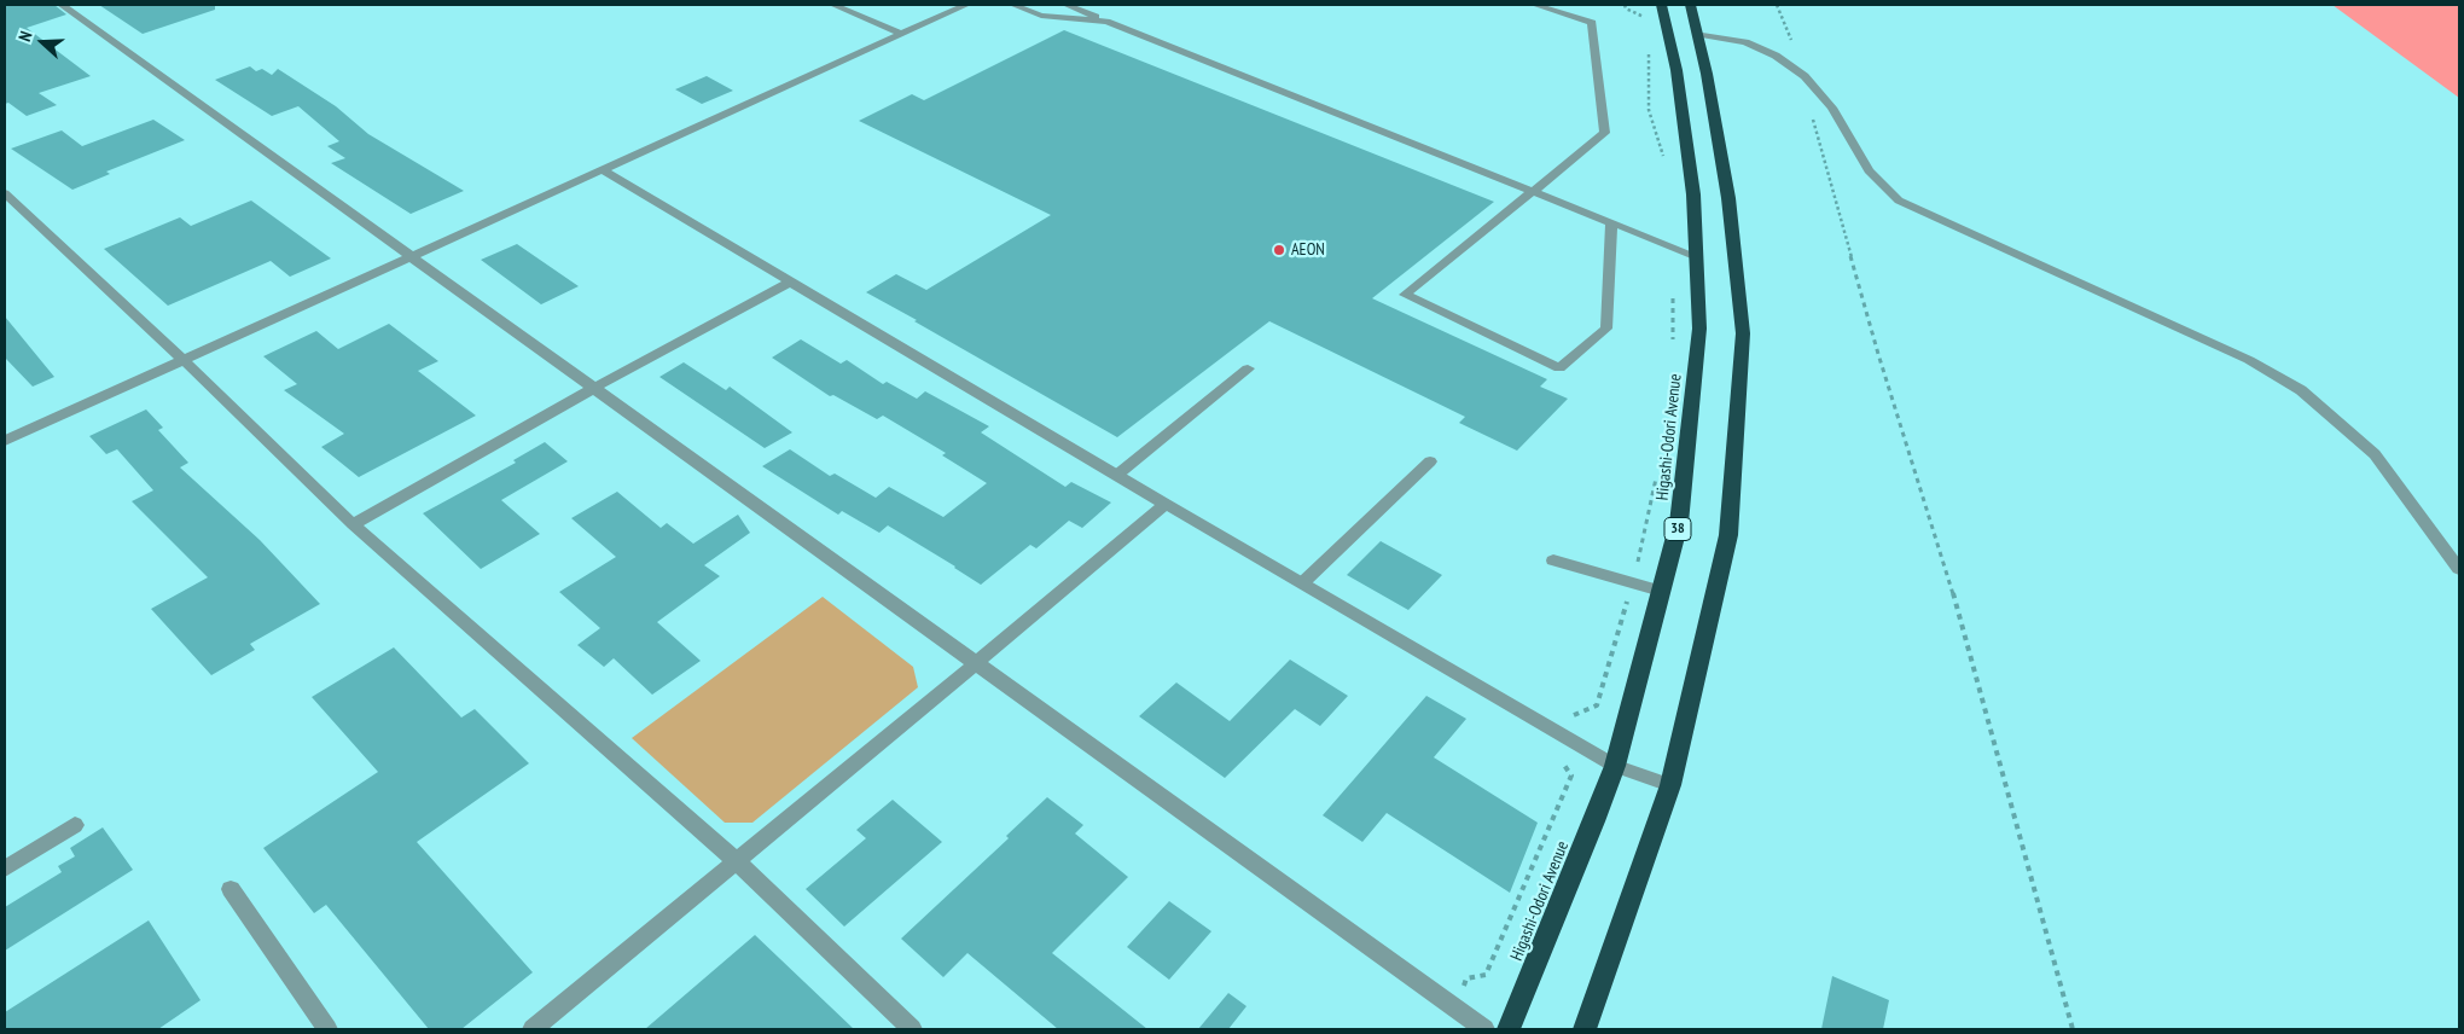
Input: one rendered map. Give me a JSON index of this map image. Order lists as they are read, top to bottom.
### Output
{
  "streets": {
    "highway": ["Higashi-Odori Avenue", "38"]
  },
  "places": ["AEON"],
  "north": "left"
}
